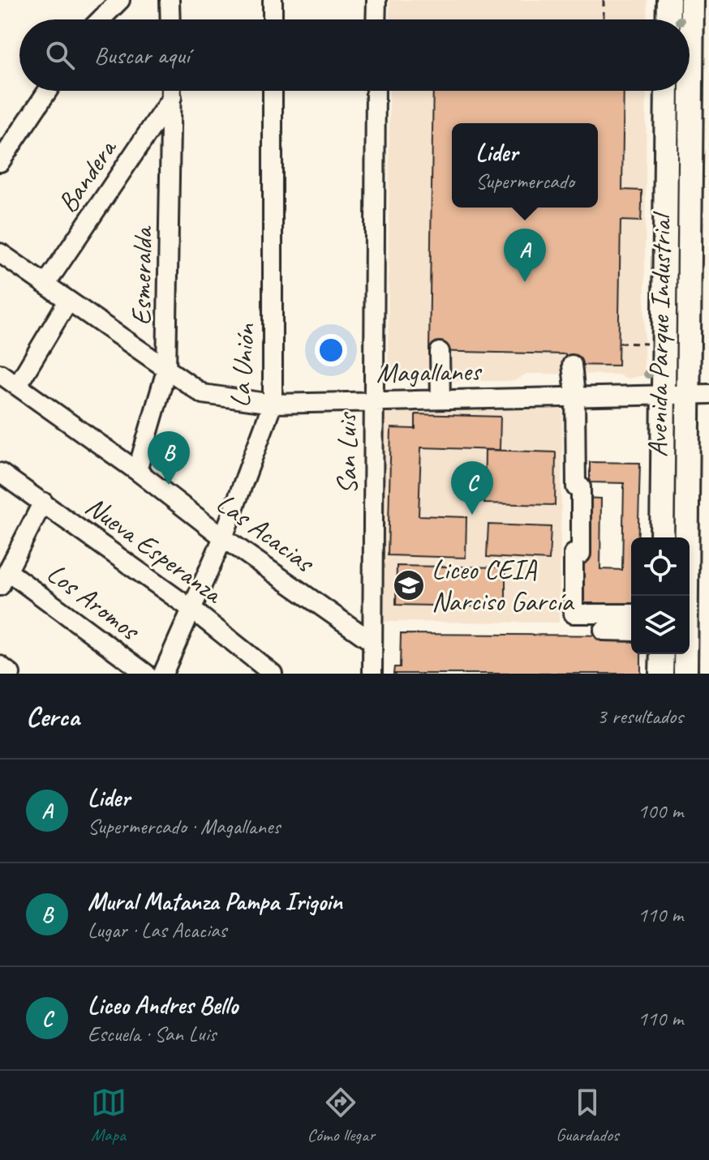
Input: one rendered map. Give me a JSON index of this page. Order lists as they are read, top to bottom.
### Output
{
  "streets": {
    "main road": ["Avenida Parque Industrial"],
    "street": [
      "Bandera",
      "Esmeralda",
      "La Unión",
      "Magallanes",
      "San Luis",
      "Las Acacias",
      "Nueva Esperanza",
      "Los Aromos"
    ]
  },
  "crossings": [
    ["Bandera", "Magallanes"],
    ["Esmeralda", "Magallanes"],
    ["Esmeralda", "Las Acacias"],
    ["Avenida Parque Industrial", "Magallanes"],
    ["La Unión", "Magallanes"],
    ["La Unión", "Las Acacias"],
    ["La Unión", "Nueva Esperanza"],
    ["Magallanes", "San Luis"],
    ["San Luis", "Las Acacias"]
  ],
  "places": {
    "school or university": ["Liceo CEIA Narciso García"]
  },
  "page": {
    "search": "Buscar aquí",
    "popup": ["Lider", "Supermercado"],
    "pins": ["A", "B", "C"],
    "heading": ["Cerca", "3 resultados"],
    "list": [
      {
        "mark": "A",
        "name": "Lider",
        "note": "Supermercado · Magallanes",
        "value": "100 m"
      },
      {
        "mark": "B",
        "name": "Mural Matanza Pampa Irigoin",
        "note": "Lugar · Las Acacias",
        "value": "110 m"
      },
      {
        "mark": "C",
        "name": "Liceo Andres Bello",
        "note": "Escuela · San Luis",
        "value": "110 m"
      }
    ],
    "nav": ["Mapa", "Cómo llegar", "Guardados"]
  }
}
